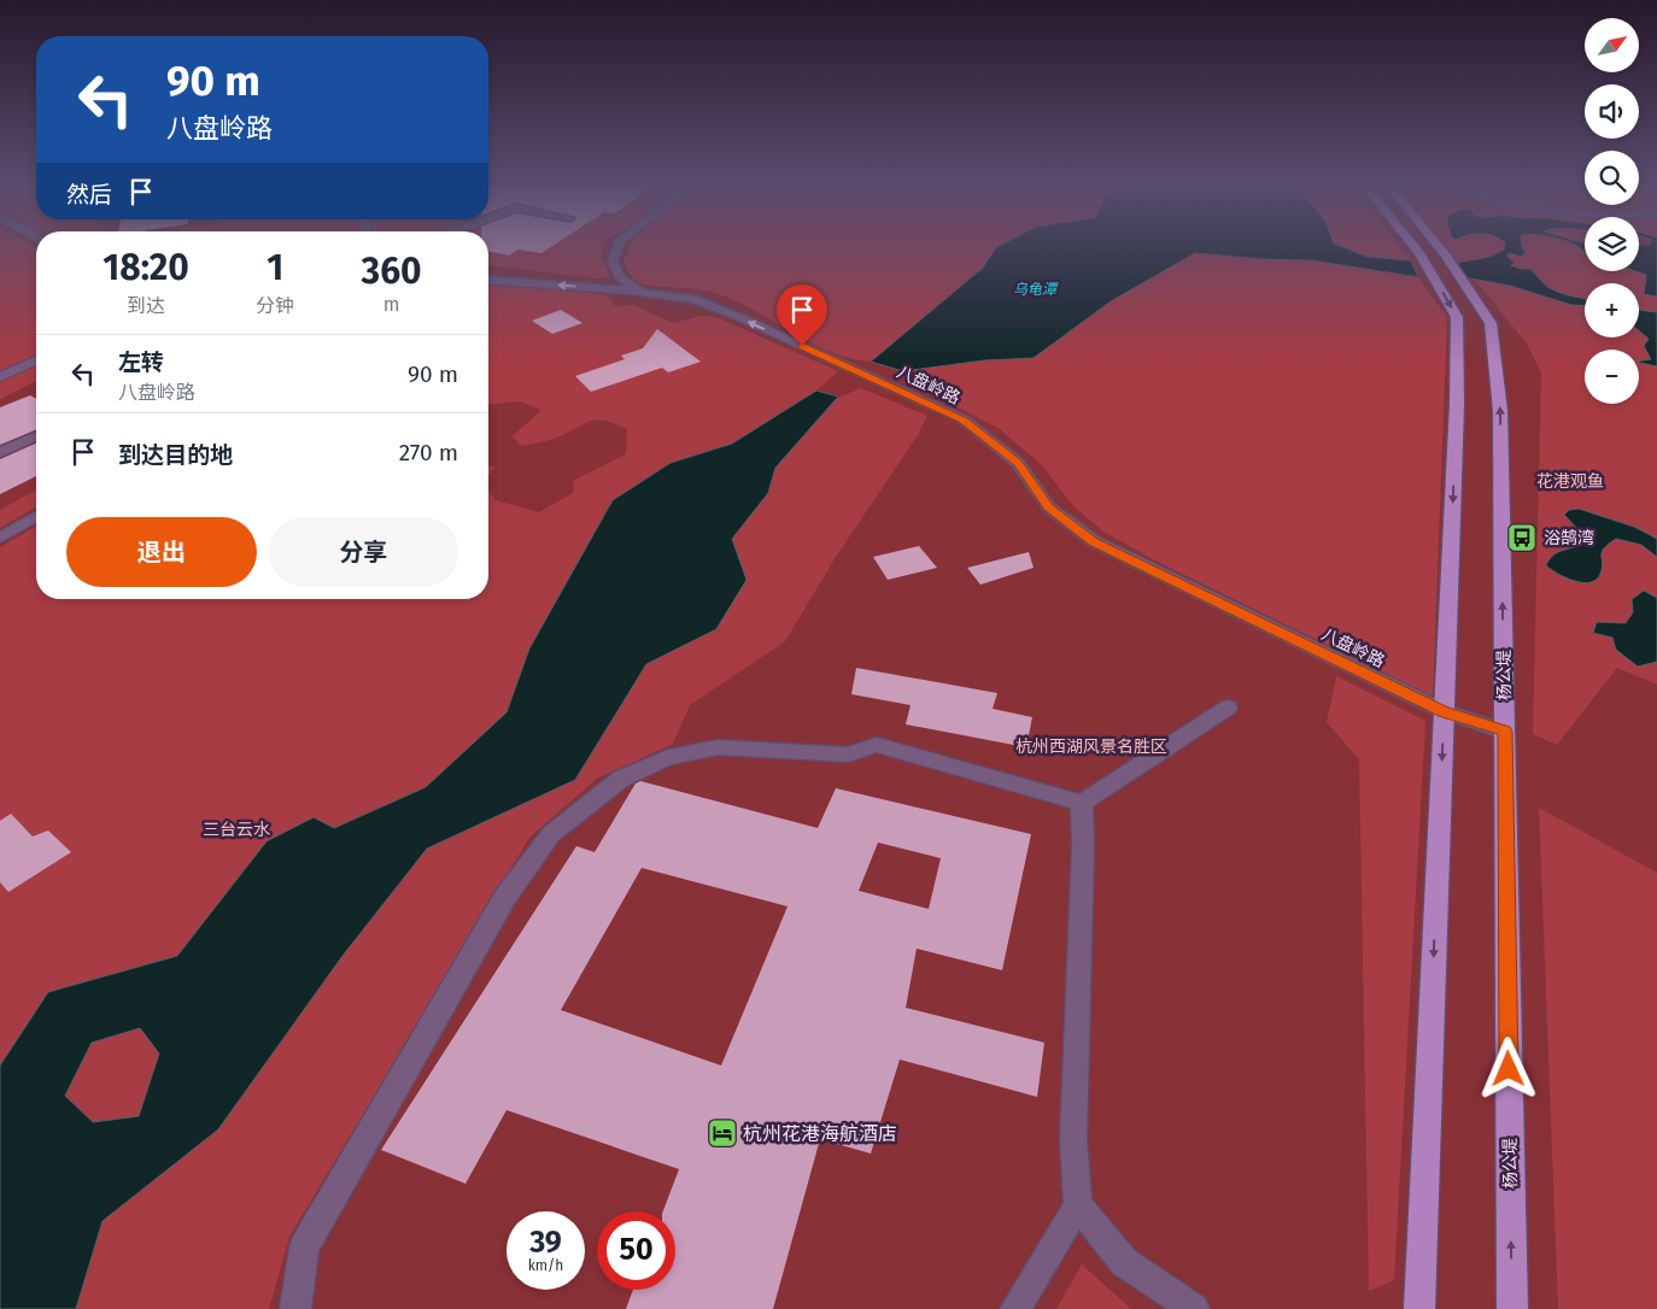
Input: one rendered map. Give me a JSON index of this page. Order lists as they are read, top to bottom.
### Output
{
  "streets": {
    "main road": ["杨公堤"],
    "street": ["八盘岭路"]
  },
  "crossings": [
    ["八盘岭路", "杨公堤"]
  ],
  "one_way": ["八盘岭路"],
  "water": ["乌龟潭"],
  "parks": ["花港观鱼", "杭州西湖风景名胜区", "三台云水"],
  "places": {
    "bus stop": ["浴鹄湾"],
    "hotel": ["杭州花港海航酒店"]
  },
  "north": "top right",
  "page": {
    "map_buttons": ["+", "−"],
    "turn": ["90 m", "八盘岭路"],
    "then": "然后",
    "eta": [
      "18:20",
      "到达",
      "1",
      "分钟",
      "360",
      "m"
    ],
    "list": [
      {
        "name": "左转",
        "note": "八盘岭路",
        "value": "90 m"
      },
      {
        "name": "到达目的地",
        "value": "270 m"
      }
    ],
    "buttons": ["退出", "分享"],
    "speed": "39 km/h",
    "limit": "50"
  }
}
